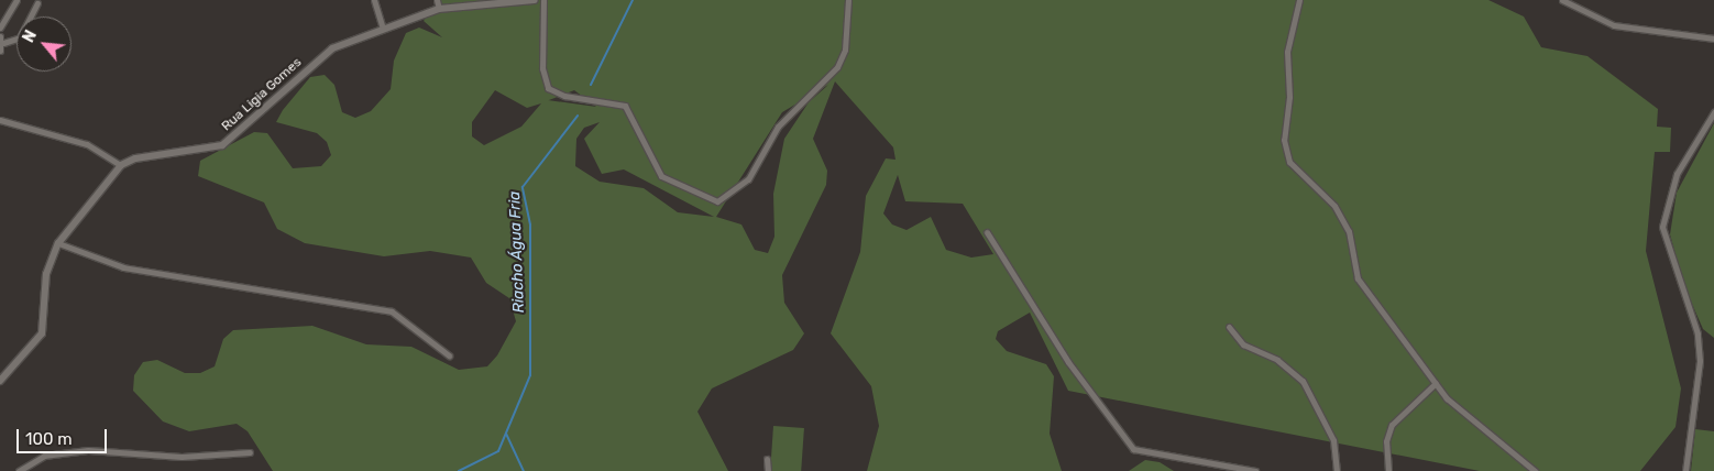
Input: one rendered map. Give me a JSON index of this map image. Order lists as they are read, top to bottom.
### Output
{
  "streets": {
    "street": ["Rua Ligia Gomes"]
  },
  "water": ["Riacho Água Fria"],
  "scale_bar": "100 m",
  "north": "top left"
}
